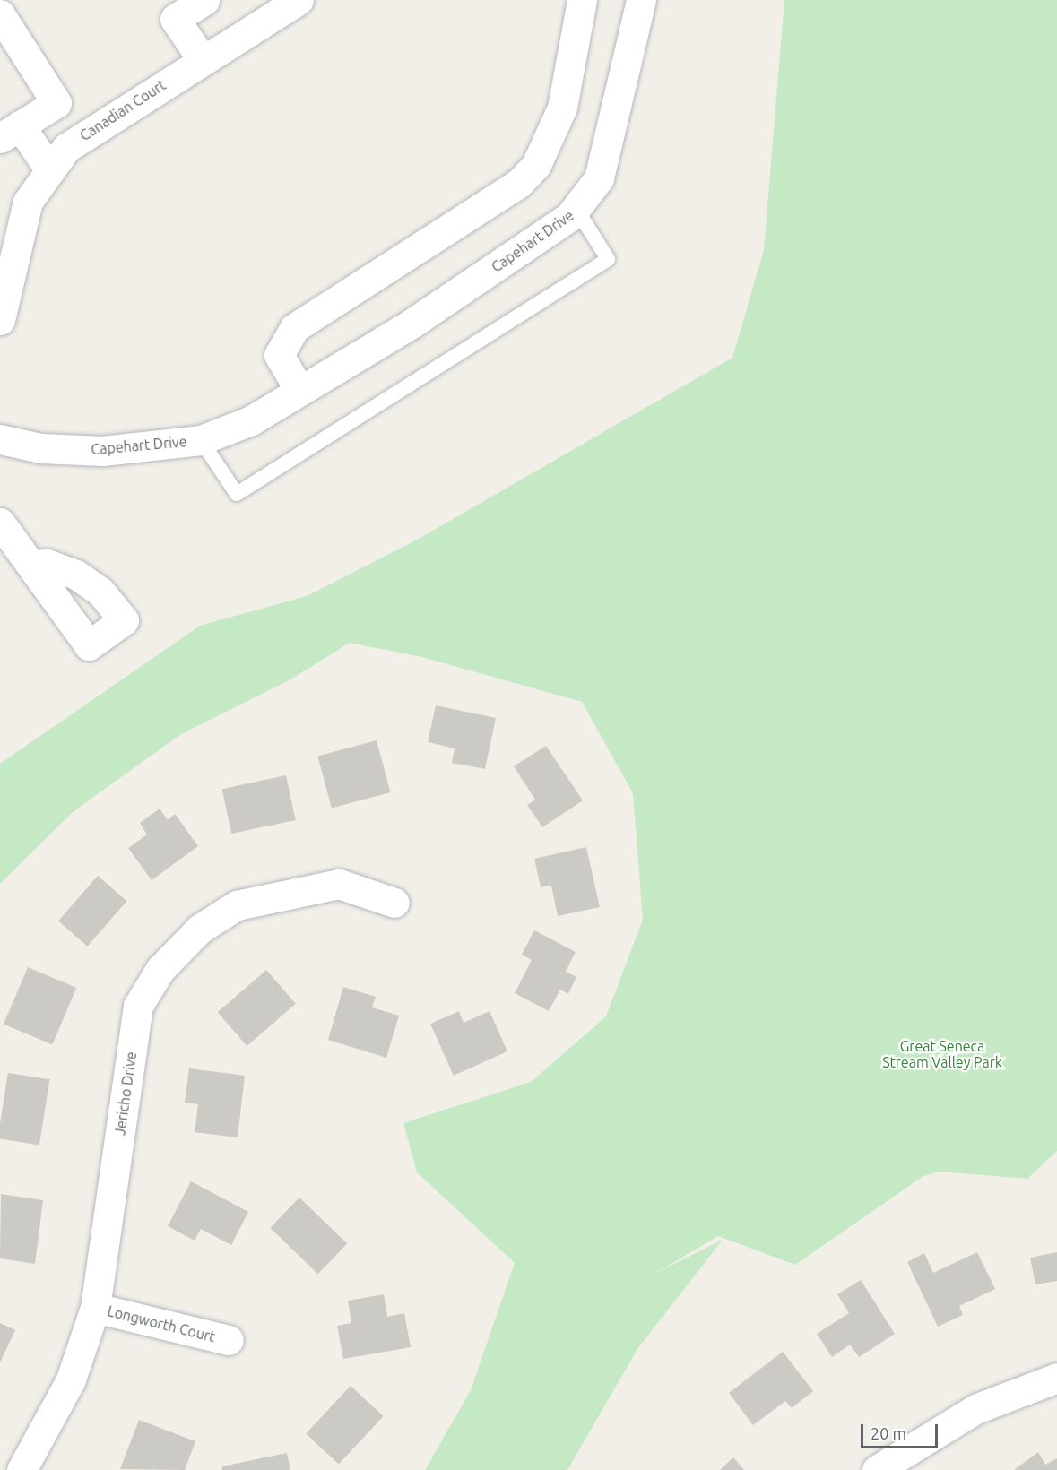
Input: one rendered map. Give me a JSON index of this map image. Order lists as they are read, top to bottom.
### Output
{
  "streets": {
    "street": [
      "Canadian Court",
      "Capehart Drive",
      "Jericho Drive",
      "Longworth Court"
    ]
  },
  "crossings": [
    ["Jericho Drive", "Longworth Court"]
  ],
  "parks": ["Great Seneca Stream Valley Park"],
  "scale_bar": "20 m"
}
